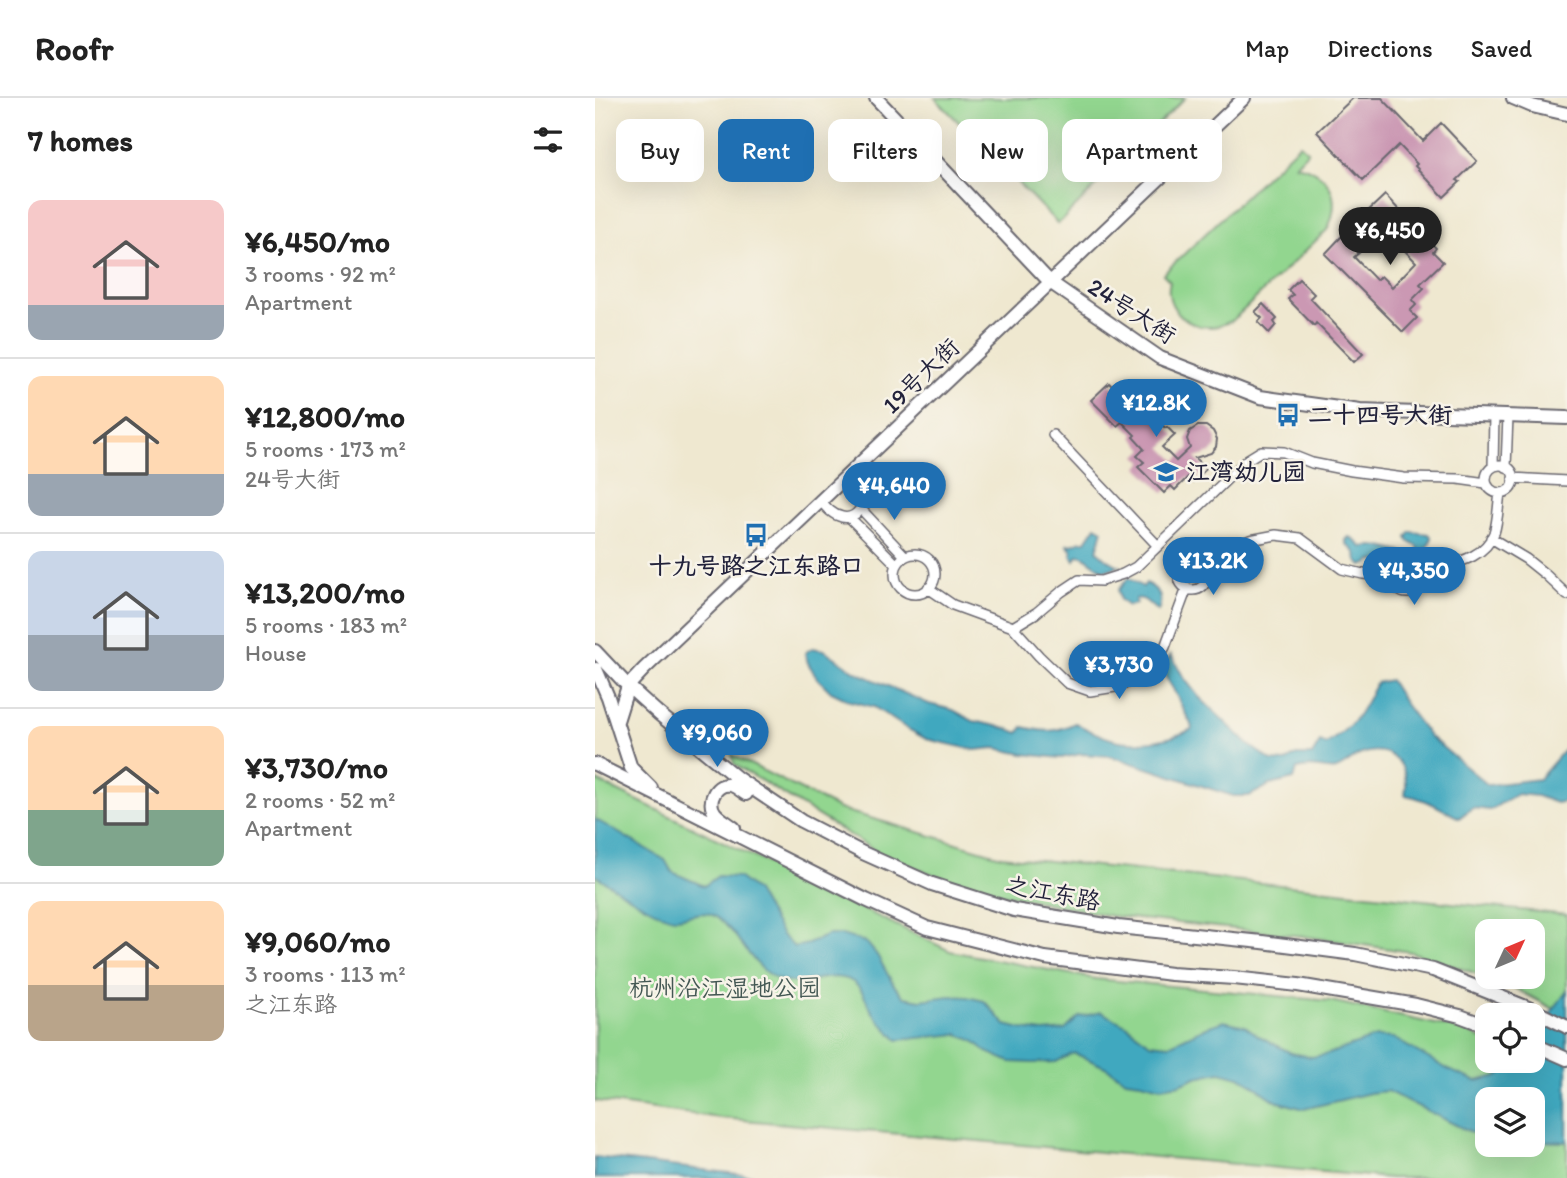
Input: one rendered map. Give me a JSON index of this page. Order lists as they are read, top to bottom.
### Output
{
  "streets": {
    "main road": ["24号大街", "19号大街", "之江东路"]
  },
  "crossings": [
    ["24号大街", "19号大街"],
    ["19号大街", "之江东路"]
  ],
  "parks": ["杭州沿江湿地公园"],
  "places": {
    "bus stop": ["二十四号大街", "十九号路之江东路口"],
    "school or university": ["江湾幼儿园"]
  },
  "north": "top right",
  "page": {
    "header": "Roofr",
    "nav": ["Map", "Directions", "Saved"],
    "heading": "7 homes",
    "chip": [
      "Buy",
      "Rent",
      "Filters",
      "New",
      "Apartment"
    ],
    "list": [
      {
        "name": "¥6,450/mo",
        "note": "3 rooms · 92 m² · Apartment"
      },
      {
        "name": "¥12,800/mo",
        "note": "5 rooms · 173 m² · 24号大街"
      },
      {
        "name": "¥13,200/mo",
        "note": "5 rooms · 183 m² · House"
      },
      {
        "name": "¥3,730/mo",
        "note": "2 rooms · 52 m² · Apartment"
      },
      {
        "name": "¥9,060/mo",
        "note": "3 rooms · 113 m² · 之江东路"
      }
    ],
    "price": [
      "¥6,450",
      "¥12.8K",
      "¥4,640",
      "¥13.2K",
      "¥4,350",
      "¥3,730",
      "¥9,060"
    ]
  }
}
